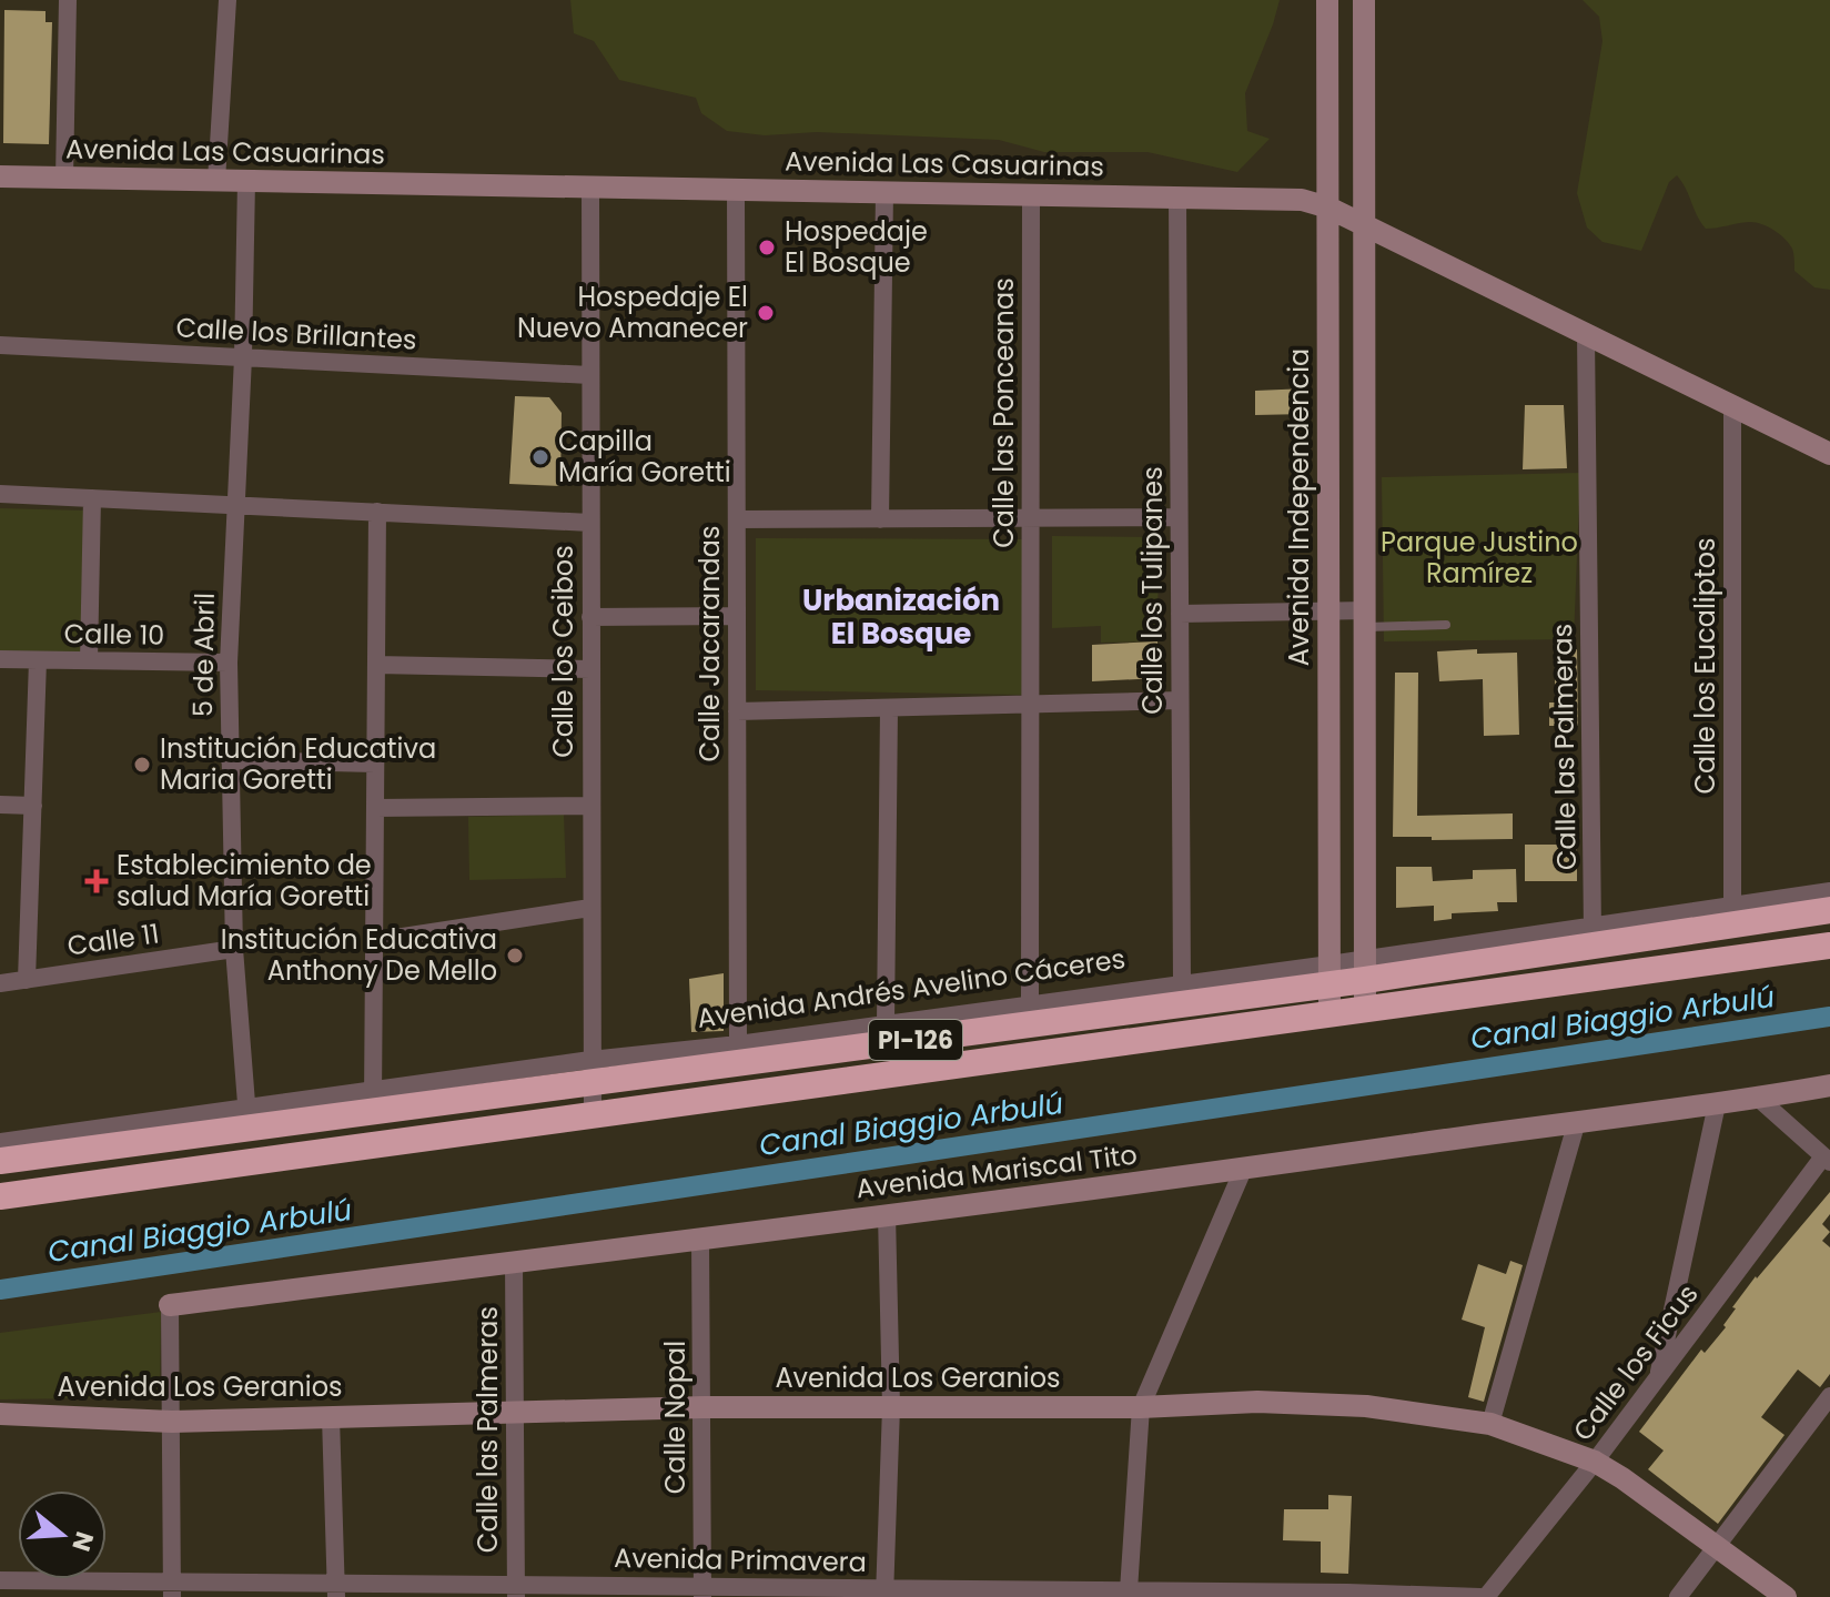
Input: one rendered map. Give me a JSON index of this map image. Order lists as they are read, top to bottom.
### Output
{
  "streets": {
    "highway": ["Avenida Andrés Avelino Cáceres", "PI-126"],
    "street": [
      "Avenida Las Casuarinas",
      "Calle los Brillantes",
      "Calle las Ponceanas",
      "Avenida Independencia",
      "Calle los Tulipanes",
      "Calle 10",
      "Calle Jacarandas",
      "Calle los Ceibos",
      "5 de Abril",
      "Calle los Eucaliptos",
      "Calle las Palmeras",
      "Calle 11",
      "Avenida Mariscal Tito",
      "Calle los Ficus",
      "Avenida Los Geranios",
      "Calle Nopal",
      "Avenida Primavera"
    ]
  },
  "crossings": [
    ["Avenida Las Casuarinas", "Calle las Ponceanas"],
    ["Avenida Las Casuarinas", "Avenida Independencia"],
    ["Avenida Las Casuarinas", "Calle los Tulipanes"],
    ["Avenida Las Casuarinas", "Calle Jacarandas"],
    ["Avenida Las Casuarinas", "Calle los Ceibos"],
    ["Avenida Las Casuarinas", "5 de Abril"],
    ["Avenida Las Casuarinas", "Calle los Eucaliptos"],
    ["Avenida Las Casuarinas", "Calle las Palmeras"],
    ["Calle los Brillantes", "Calle los Ceibos"],
    ["Calle los Brillantes", "5 de Abril"],
    ["Calle las Ponceanas", "Avenida Andrés Avelino Cáceres"],
    ["Avenida Independencia", "Avenida Andrés Avelino Cáceres"],
    ["Avenida Independencia", "PI-126"],
    ["Calle los Tulipanes", "Avenida Andrés Avelino Cáceres"],
    ["Calle 10", "5 de Abril"],
    ["Calle Jacarandas", "Avenida Andrés Avelino Cáceres"],
    ["Calle los Ceibos", "Avenida Andrés Avelino Cáceres"],
    ["Calle los Ceibos", "PI-126"],
    ["5 de Abril", "Calle 11"],
    ["5 de Abril", "Avenida Andrés Avelino Cáceres"],
    ["Calle los Eucaliptos", "Avenida Andrés Avelino Cáceres"],
    ["Calle las Palmeras", "Avenida Andrés Avelino Cáceres"],
    ["Calle las Palmeras", "Avenida Mariscal Tito"],
    ["Calle las Palmeras", "Avenida Los Geranios"],
    ["Calle las Palmeras", "Avenida Primavera"],
    ["Avenida Mariscal Tito", "Calle Nopal"],
    ["Calle los Ficus", "Avenida Los Geranios"],
    ["Calle los Ficus", "Avenida Primavera"],
    ["Avenida Los Geranios", "Calle Nopal"],
    ["Calle Nopal", "Avenida Primavera"]
  ],
  "districts": ["Urbanización El Bosque"],
  "water": ["Canal Biaggio Arbulú"],
  "parks": ["Parque Justino Ramírez"],
  "places": {
    "other": [
      "Hospedaje El Bosque",
      "Hospedaje El Nuevo Amanecer",
      "Capilla María Goretti",
      "Institución Educativa Maria Goretti",
      "Institución Educativa Anthony De Mello"
    ],
    "health": ["Establecimiento de salud María Goretti"]
  },
  "north": "right"
}
